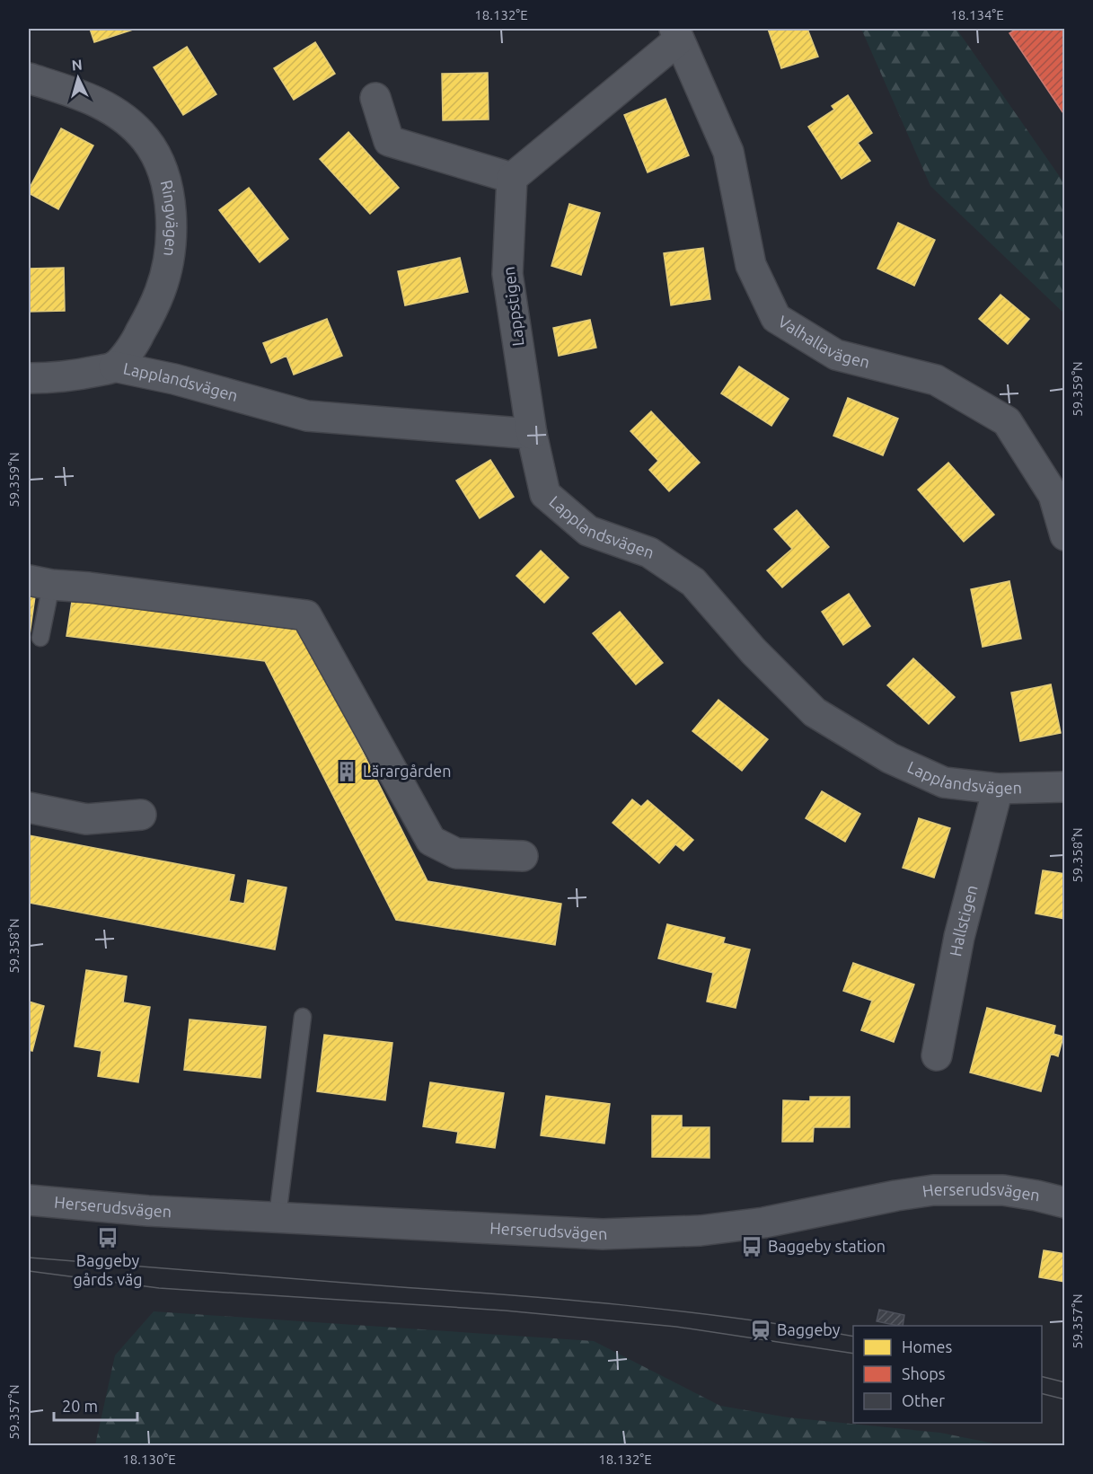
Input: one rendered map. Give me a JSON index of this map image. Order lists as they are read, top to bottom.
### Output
{
  "streets": {
    "street": [
      "Ringvägen",
      "Lappstigen",
      "Valhallavägen",
      "Lapplandsvägen",
      "Hallstigen",
      "Herserudsvägen"
    ]
  },
  "crossings": [
    ["Ringvägen", "Lapplandsvägen"],
    ["Lappstigen", "Lapplandsvägen"],
    ["Lapplandsvägen", "Hallstigen"]
  ],
  "places": {
    "building": ["Lärargården"],
    "bus stop": ["Baggeby gårds väg", "Baggeby station"],
    "station": ["Baggeby"]
  },
  "legend": ["Homes", "Shops", "Other"],
  "scale_bar": "20 m",
  "north": "top",
  "coordinates": [
    "18.132°E",
    "18.134°E",
    "59.359°N",
    "59.358°N",
    "59.357°N",
    "18.130°E"
  ]
}
